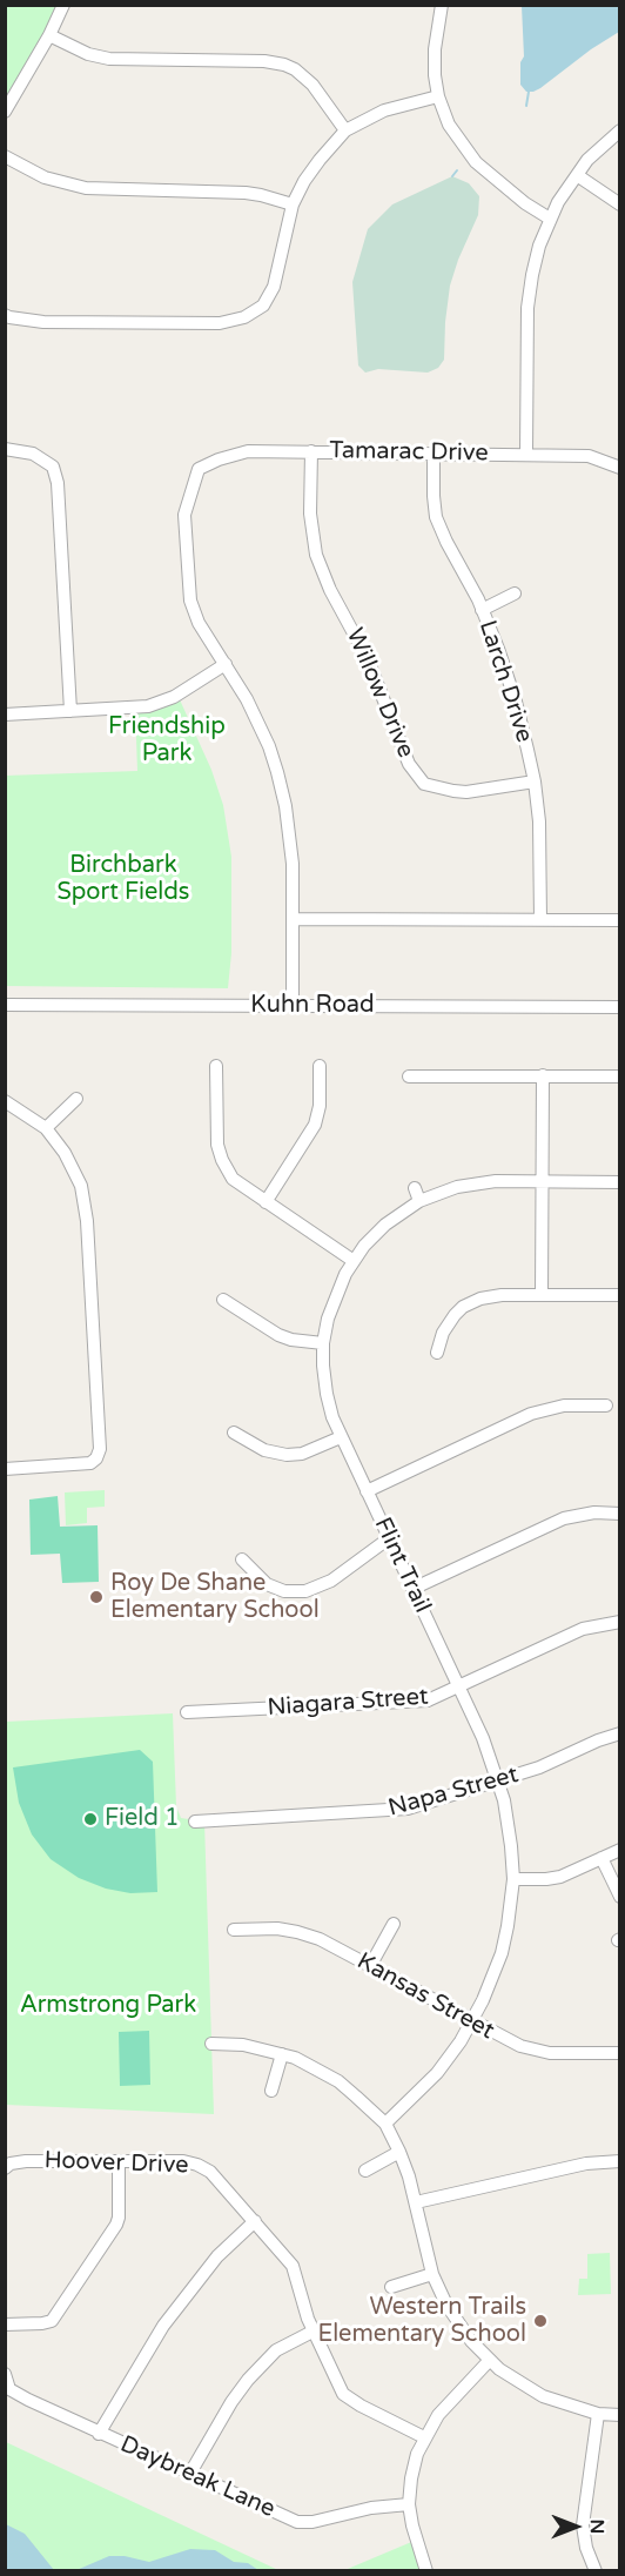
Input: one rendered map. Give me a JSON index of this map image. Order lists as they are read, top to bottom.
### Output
{
  "streets": {
    "street": [
      "Tamarac Drive",
      "Larch Drive",
      "Willow Drive",
      "Kuhn Road",
      "Flint Trail",
      "Niagara Street",
      "Napa Street",
      "Kansas Street",
      "Hoover Drive",
      "Daybreak Lane"
    ]
  },
  "crossings": [
    ["Tamarac Drive", "Larch Drive"],
    ["Tamarac Drive", "Willow Drive"],
    ["Larch Drive", "Willow Drive"],
    ["Flint Trail", "Niagara Street"],
    ["Flint Trail", "Napa Street"],
    ["Flint Trail", "Kansas Street"]
  ],
  "parks": ["Friendship Park", "Birchbark Sport Fields", "Armstrong Park"],
  "places": ["Roy De Shane Elementary School", "Field 1", "Western Trails Elementary School"],
  "north": "right"
}
